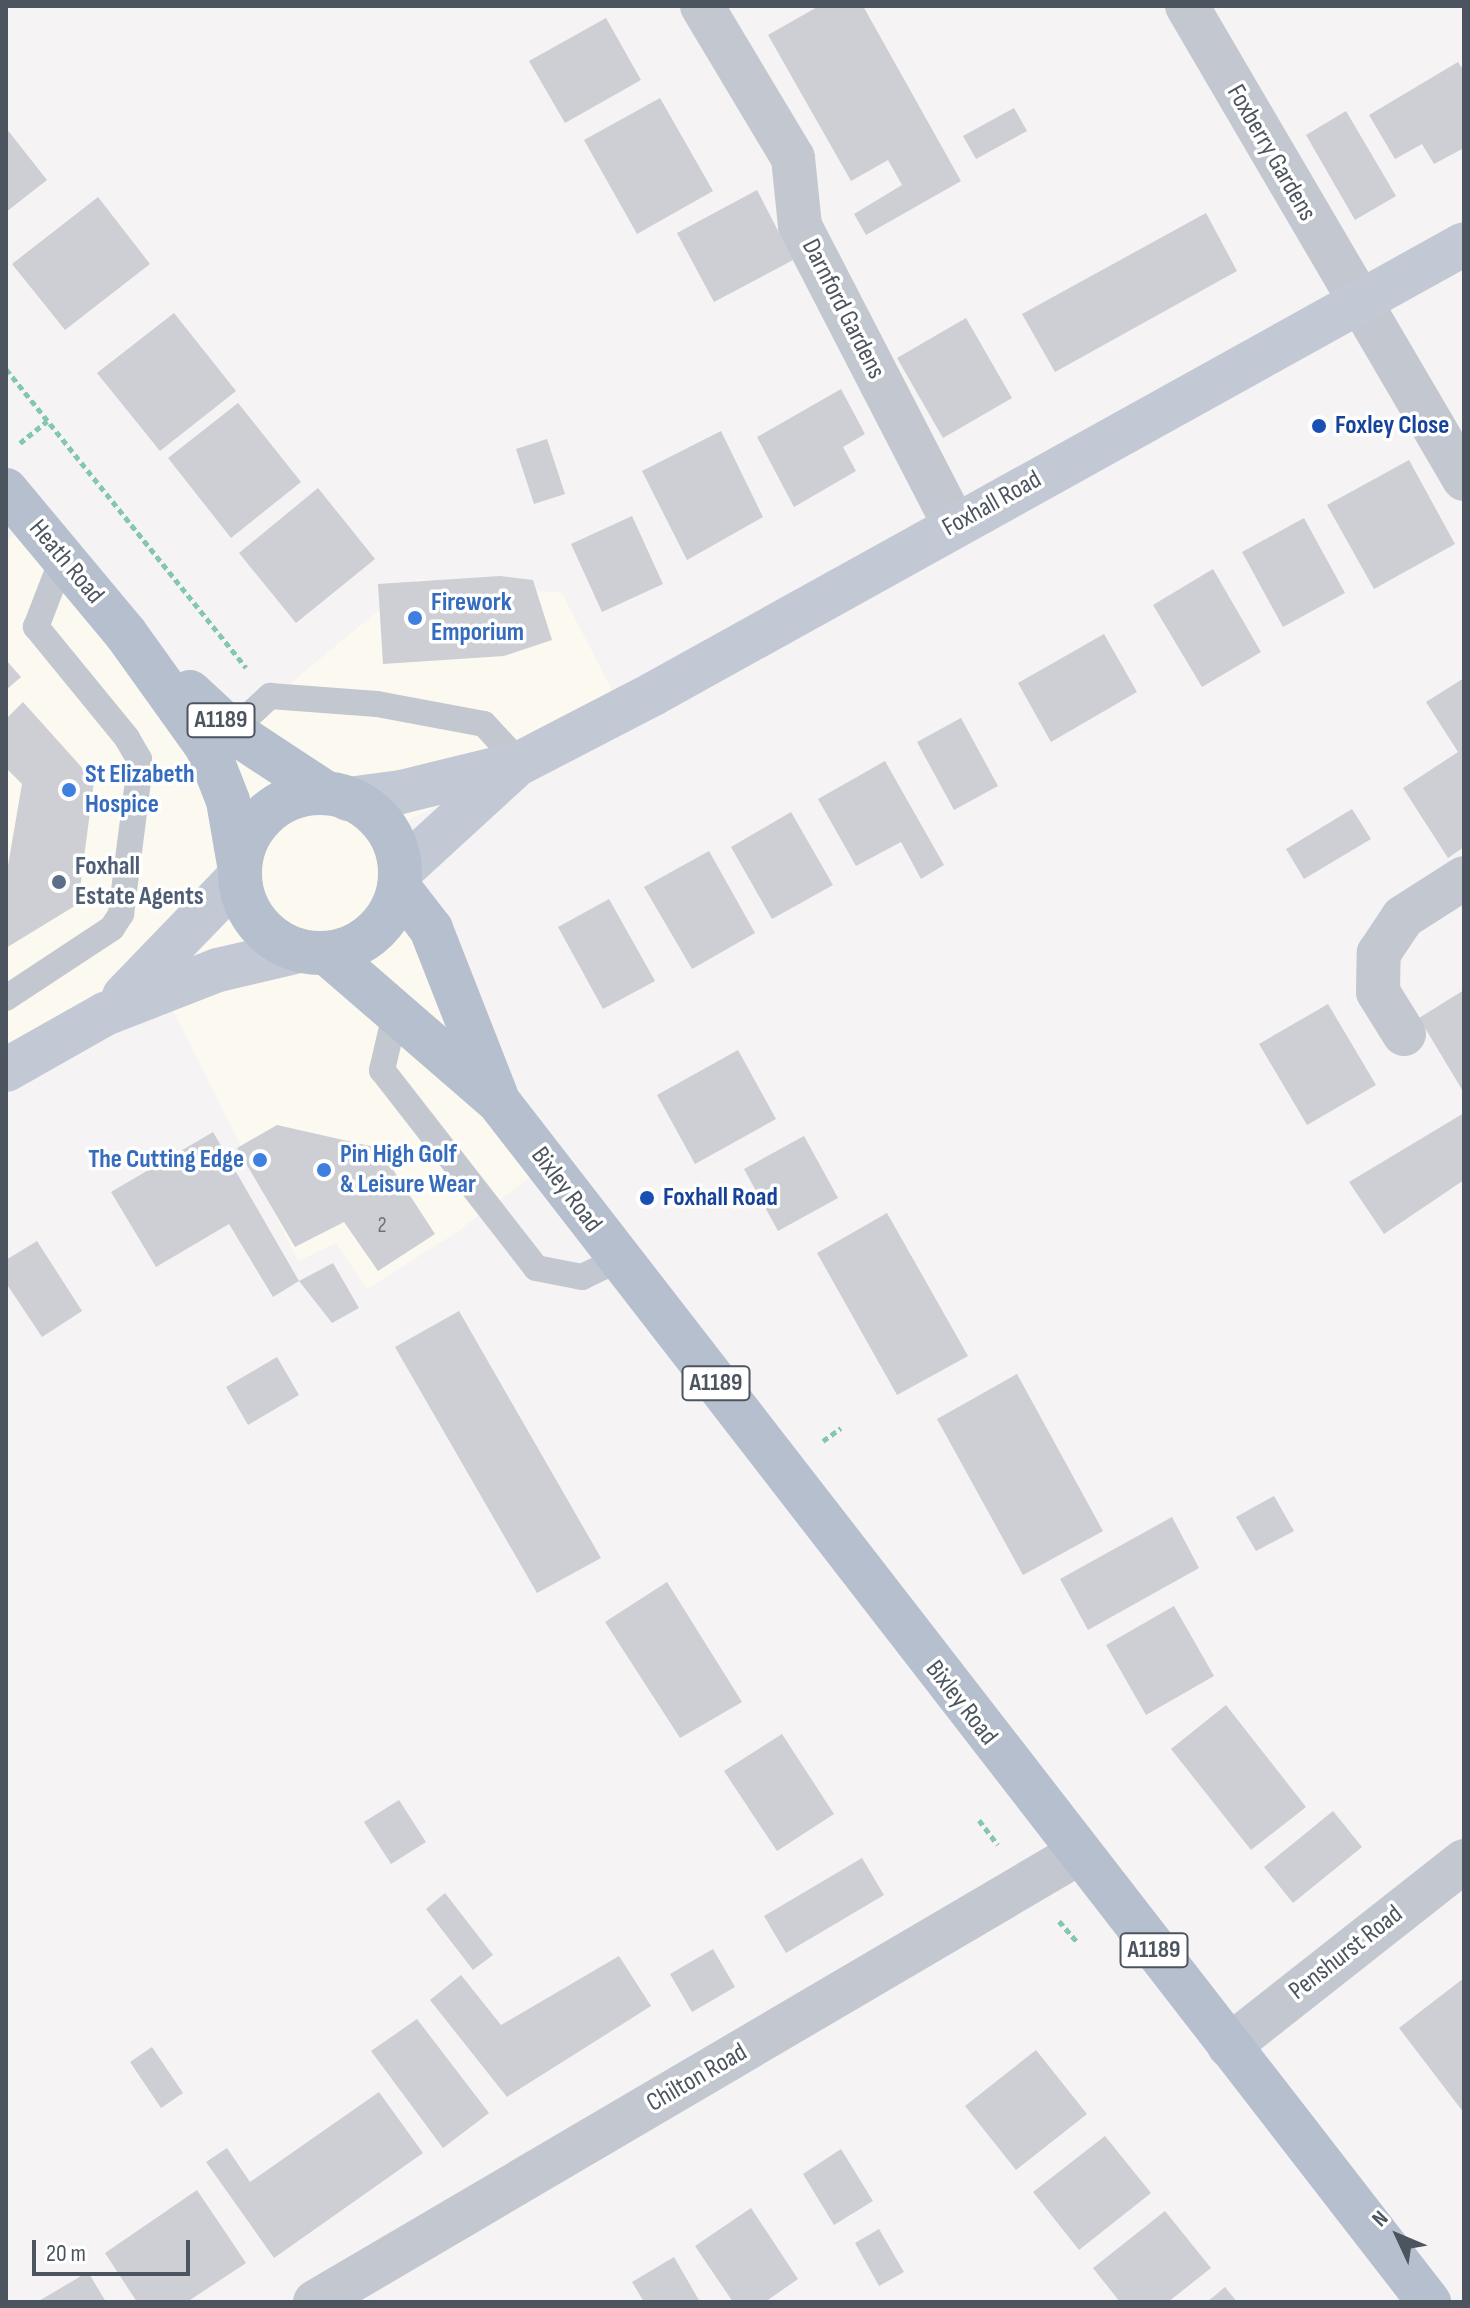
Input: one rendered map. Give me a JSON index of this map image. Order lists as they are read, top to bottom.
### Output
{
  "streets": {
    "main road": ["Heath Road", "A1189", "Bixley Road"],
    "street": [
      "Foxberry Gardens",
      "Darnford Gardens",
      "Foxhall Road",
      "Penshurst Road",
      "Chilton Road"
    ]
  },
  "crossings": [
    ["Foxberry Gardens", "Foxhall Road"],
    ["Darnford Gardens", "Foxhall Road"],
    ["Foxhall Road", "Heath Road"],
    ["Foxhall Road", "Bixley Road"],
    ["Heath Road", "Bixley Road"],
    ["Bixley Road", "Penshurst Road"],
    ["Bixley Road", "Chilton Road"]
  ],
  "places": [
    "Foxley Close",
    "Firework Emporium",
    "St Elizabeth Hospice",
    "Foxhall Estate Agents",
    "The Cutting Edge",
    "Pin High Golf & Leisure Wear",
    "Foxhall Road"
  ],
  "house_numbers": ["2"],
  "scale_bar": "20 m",
  "north": "top left"
}
